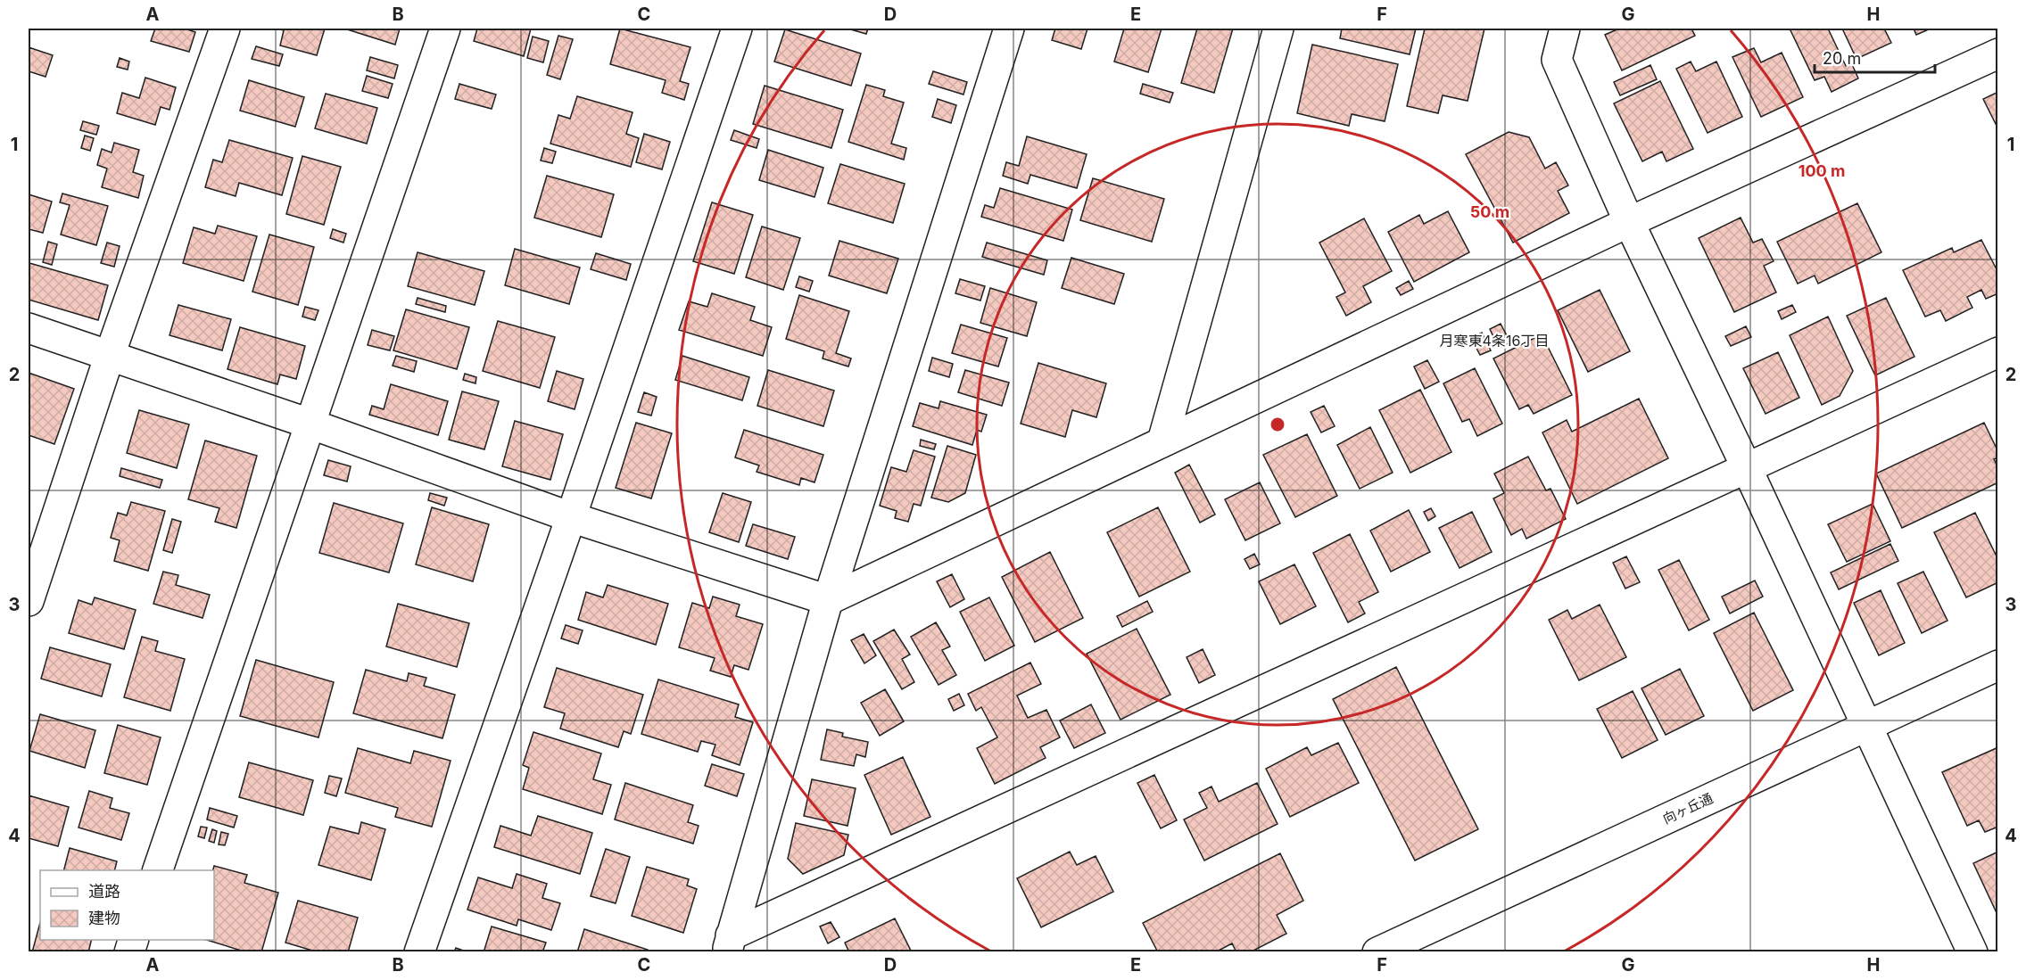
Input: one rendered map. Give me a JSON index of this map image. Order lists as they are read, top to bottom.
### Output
{
  "streets": {
    "street": ["向ヶ丘通"]
  },
  "districts": ["月寒東4条16丁目"],
  "legend": ["道路", "建物"],
  "scale_bar": "20 m",
  "grid": {
    "columns": [
      "A",
      "B",
      "C",
      "D",
      "E",
      "F",
      "G",
      "H"
    ],
    "rows": [
      "1",
      "2",
      "3",
      "4"
    ]
  },
  "rings": ["100 m", "50 m"]
}
